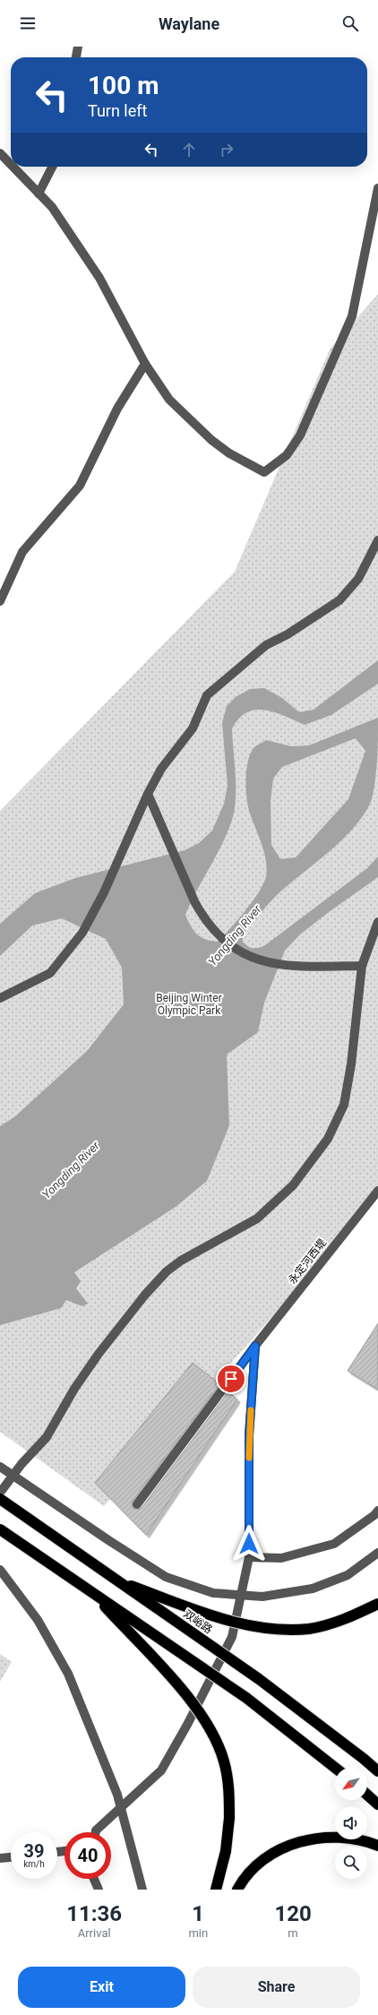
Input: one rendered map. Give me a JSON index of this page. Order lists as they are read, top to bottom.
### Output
{
  "streets": {
    "highway": ["双峪路"],
    "street": ["永定河西堤"]
  },
  "water": ["Yongding River"],
  "parks": ["Beijing Winter Olympic Park"],
  "north": "bottom left",
  "page": {
    "header": "Waylane",
    "turn": ["100 m", "Turn left"],
    "speed": "39 km/h",
    "limit": "40",
    "eta": [
      "11:36",
      "Arrival",
      "1",
      "min",
      "120",
      "m"
    ],
    "buttons": ["Exit", "Share"]
  }
}
